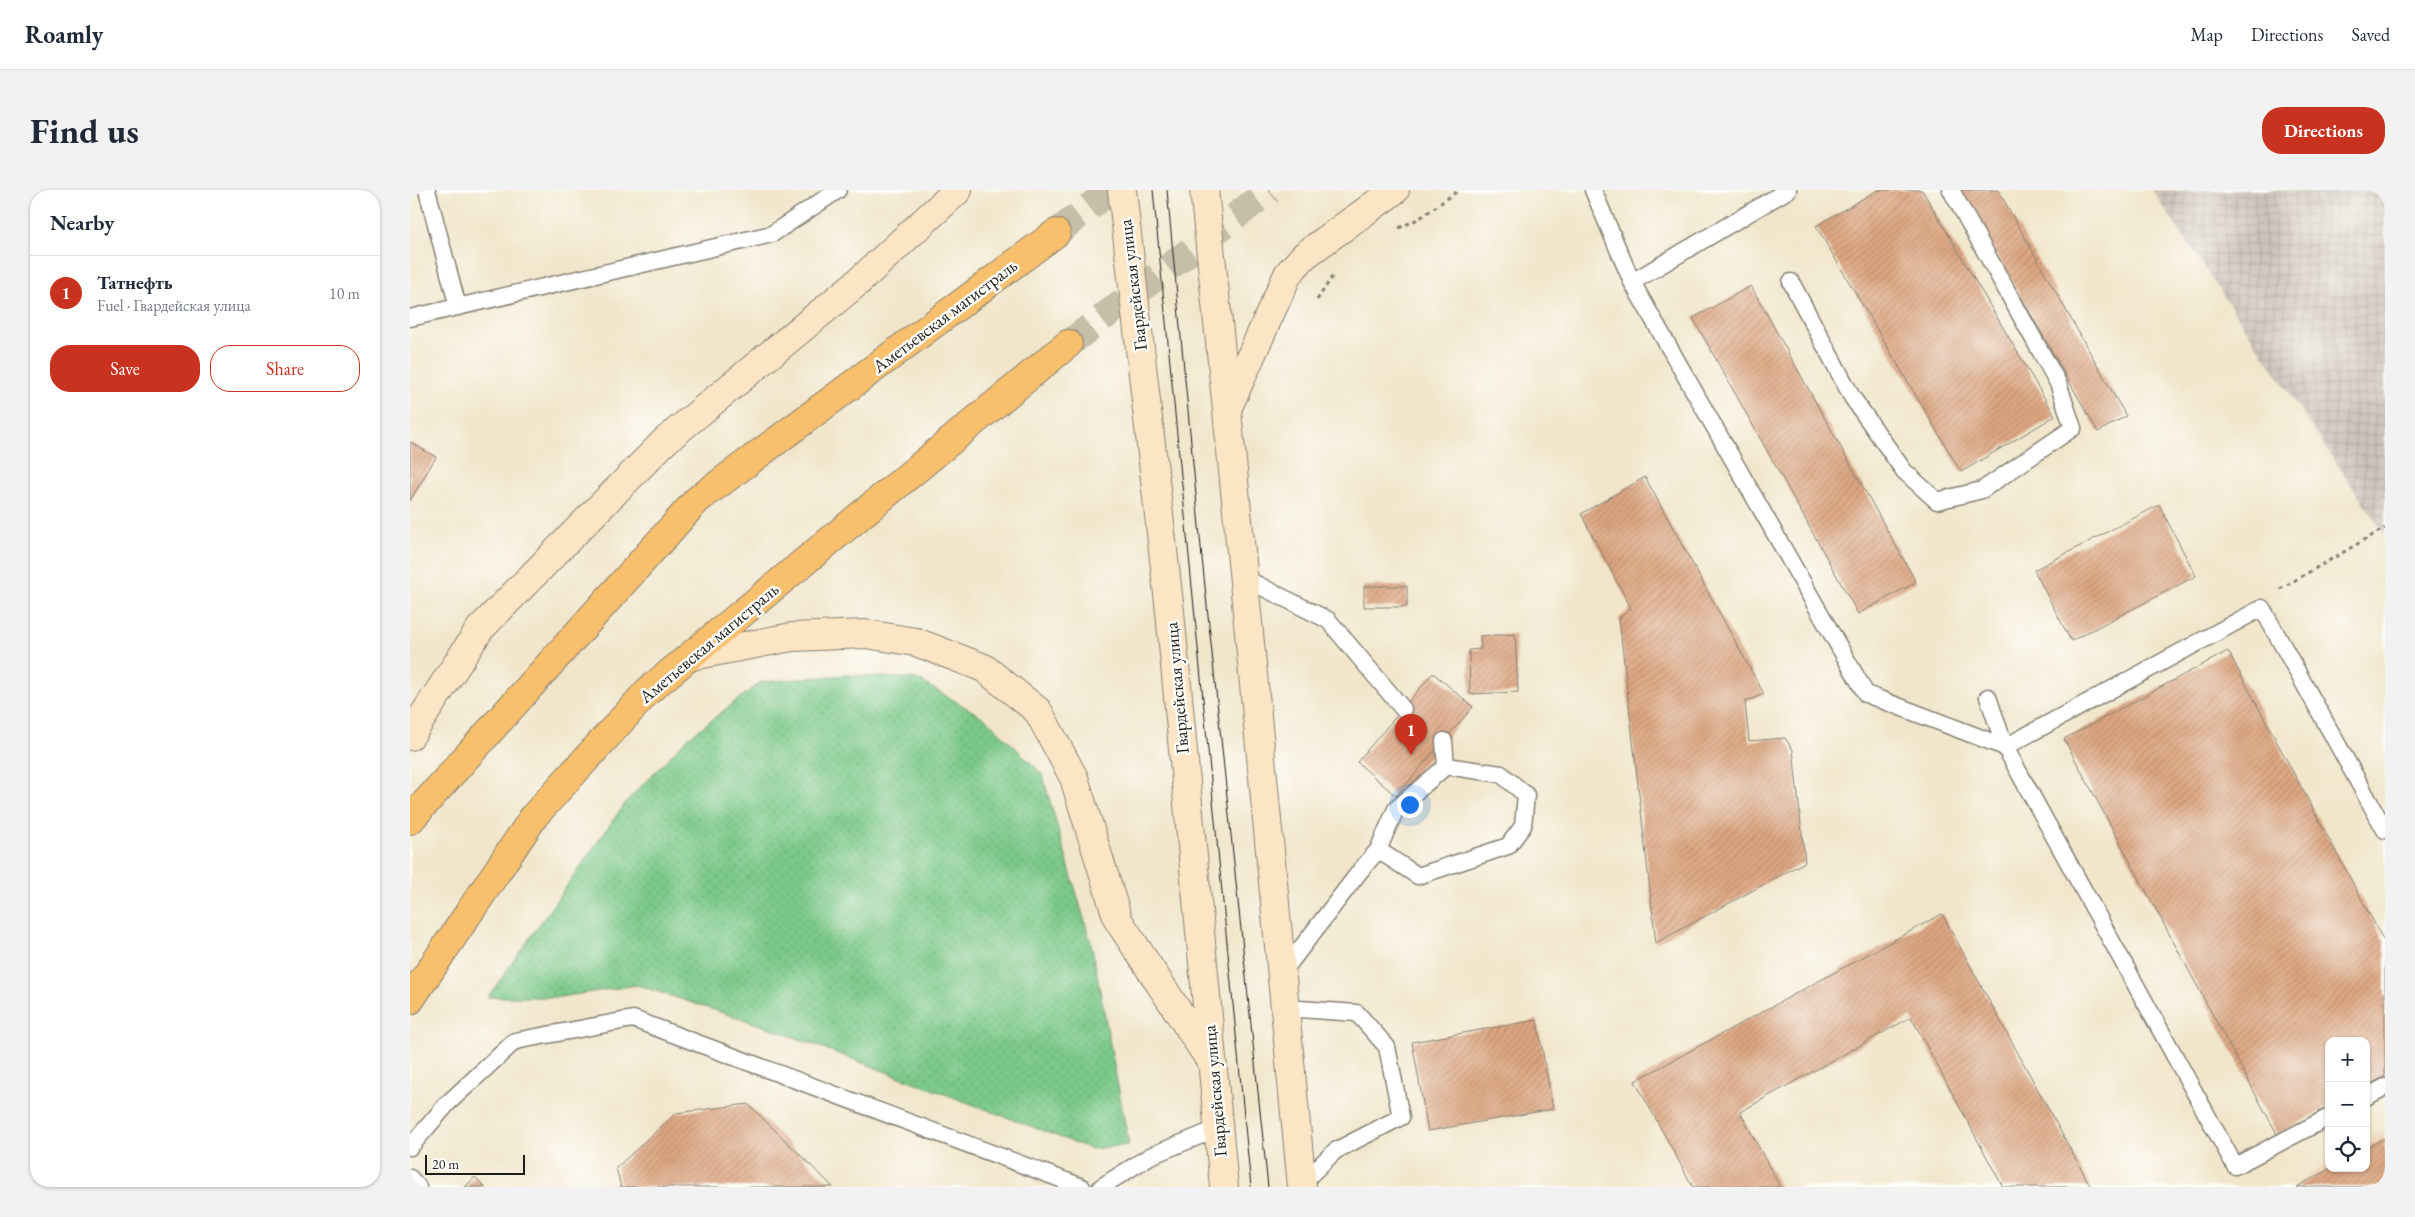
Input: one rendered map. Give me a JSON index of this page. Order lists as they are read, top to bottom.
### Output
{
  "streets": {
    "main road": ["Гвардейская улица", "Аметьевская магистраль"]
  },
  "scale_bar": "20 m",
  "page": {
    "header": "Roamly",
    "nav": ["Map", "Directions", "Saved"],
    "buttons": [
      "Directions",
      ["Save", "Share"]
    ],
    "title": "Find us",
    "heading": "Nearby",
    "list": [
      {
        "mark": "1",
        "name": "Татнефть",
        "note": "Fuel · Гвардейская улица",
        "value": "10 m"
      }
    ],
    "pins": "1",
    "map_buttons": ["+", "−"],
    "scale": "20 m"
  }
}
